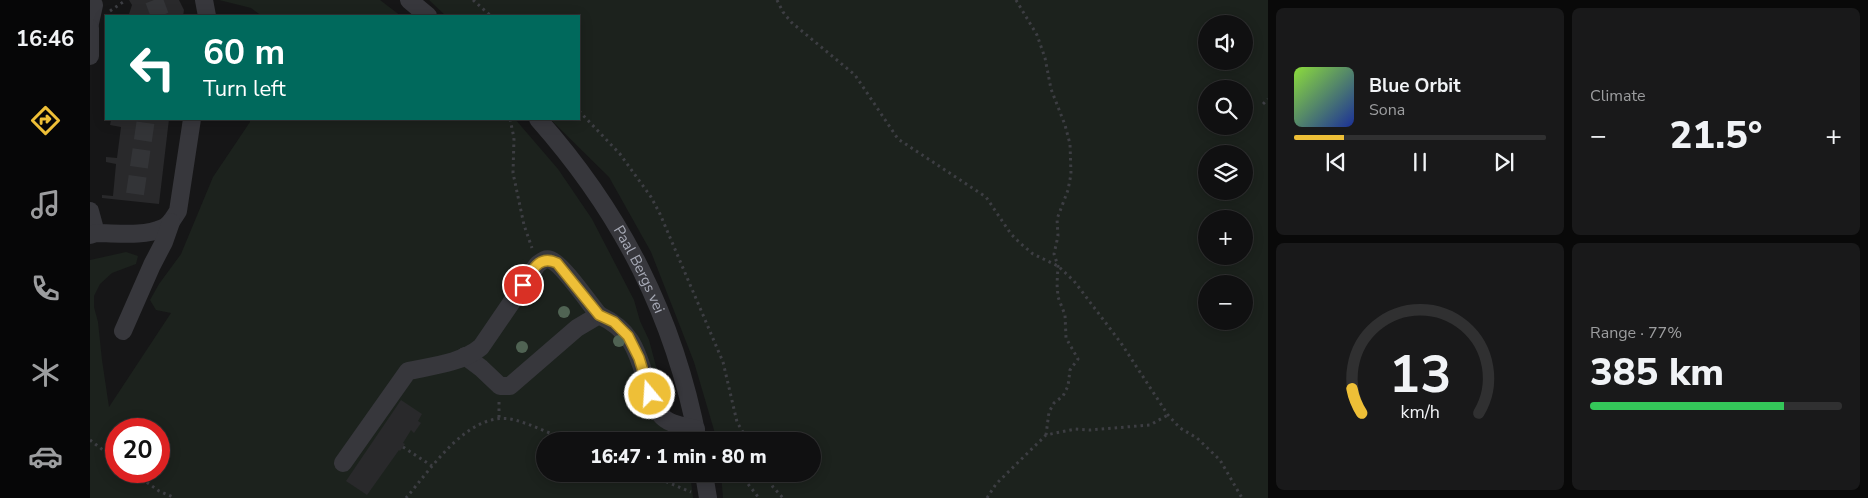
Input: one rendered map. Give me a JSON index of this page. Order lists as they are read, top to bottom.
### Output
{
  "streets": {
    "street": ["Paal Bergs vei"]
  },
  "page": {
    "tabs": "16:46",
    "tile": [
      "Climate",
      ["Range · 77%", "385 km"]
    ],
    "map_buttons": ["+", "−"],
    "turn": ["60 m", "Turn left"],
    "song": ["Blue Orbit", "Sona"],
    "heat": ["−", "21.5°", "+"],
    "limit": "20",
    "trip": "16:47 · 1 min · 80 m",
    "gauge": ["13", "km/h"]
  }
}
